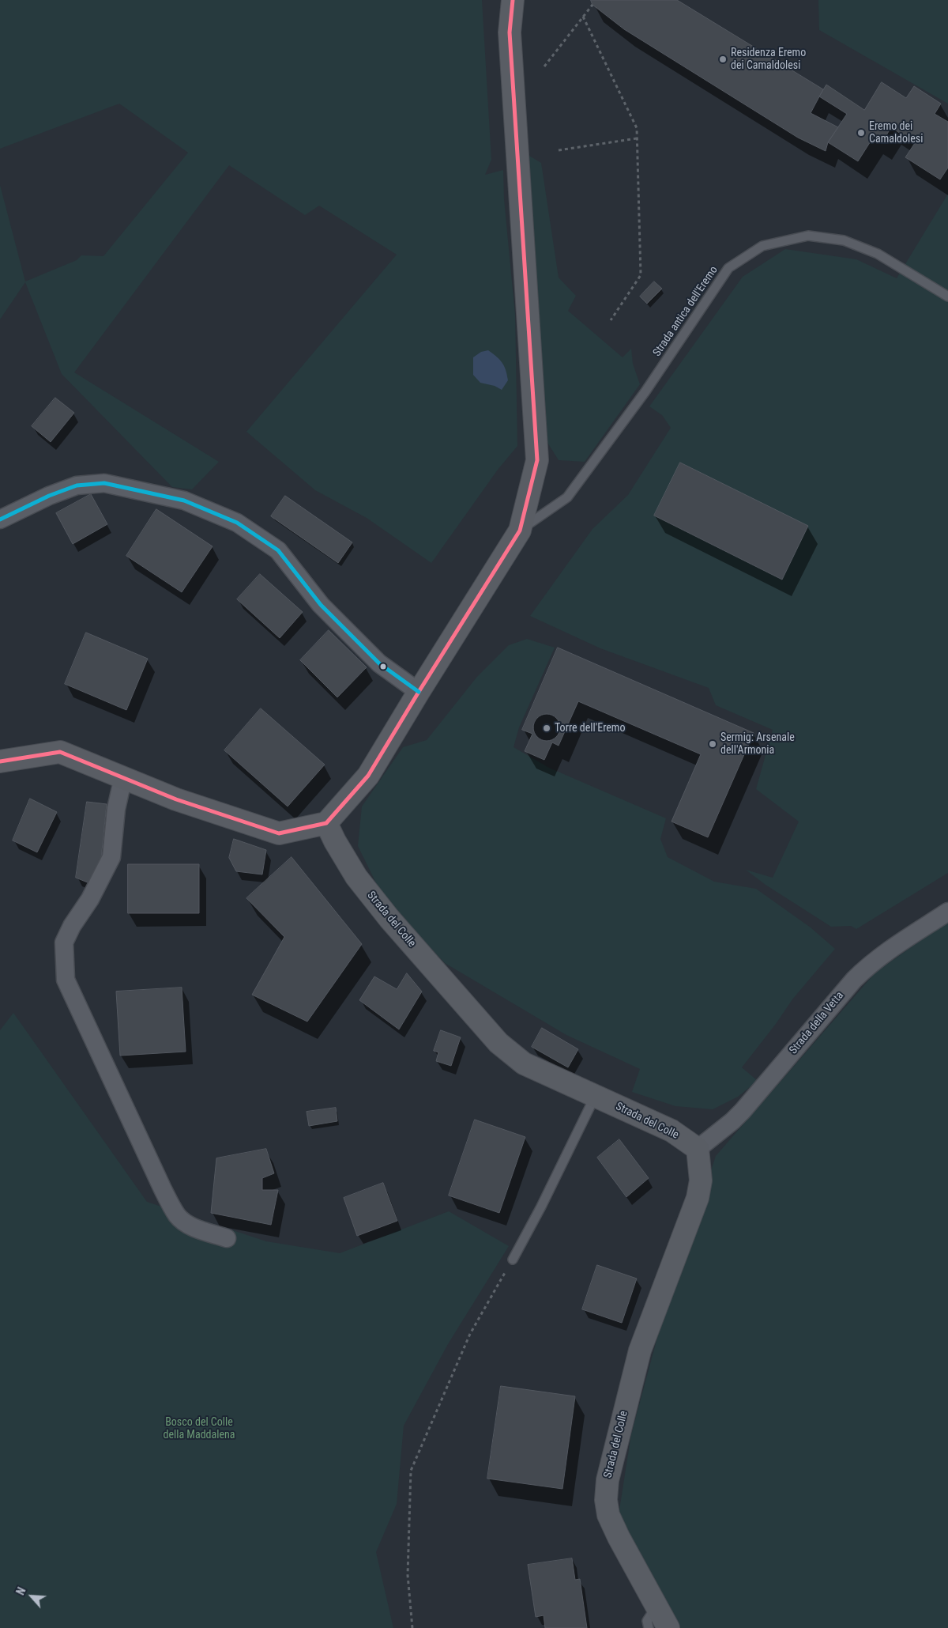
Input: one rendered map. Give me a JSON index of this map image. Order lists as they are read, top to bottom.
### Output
{
  "streets": {
    "street": ["Strada del Colle", "Strada della Vetta"],
    "lane": ["Strada antica dell'Eremo"]
  },
  "crossings": [
    ["Strada del Colle", "Strada della Vetta"]
  ],
  "parks": ["Bosco del Colle della Maddalena"],
  "places": [
    "Residenza Eremo dei Camaldolesi",
    "Eremo dei Camaldolesi",
    "Torre dell'Eremo",
    "Sermig: Arsenale dell'Armonia"
  ],
  "north": "top left"
}
